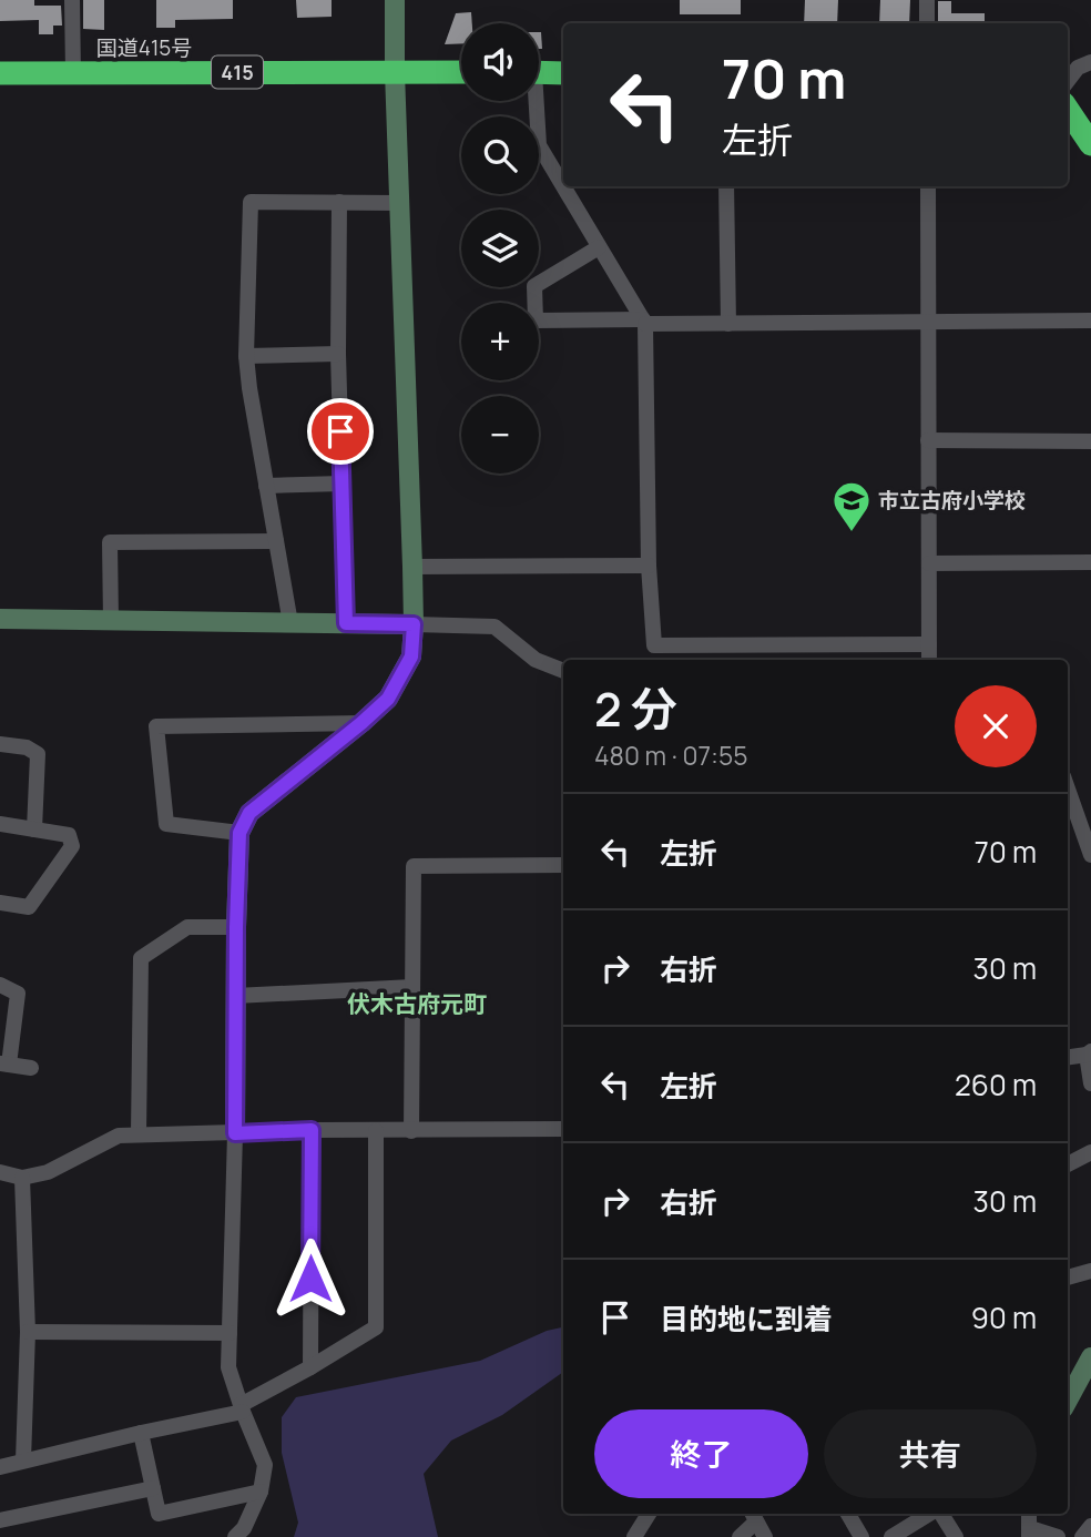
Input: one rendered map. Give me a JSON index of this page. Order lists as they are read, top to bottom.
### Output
{
  "streets": {
    "highway": ["国道415号", "415"]
  },
  "districts": ["伏木古府元町"],
  "places": {
    "school or university": ["市立古府小学校"]
  },
  "page": {
    "map_buttons": ["+", "−"],
    "turn": ["70 m", "左折"],
    "heading": ["2 分", "480 m · 07:55"],
    "list": [
      {
        "name": "左折",
        "value": "70 m"
      },
      {
        "name": "右折",
        "value": "30 m"
      },
      {
        "name": "左折",
        "value": "260 m"
      },
      {
        "name": "右折",
        "value": "30 m"
      },
      {
        "name": "目的地に到着",
        "value": "90 m"
      }
    ],
    "buttons": ["終了", "共有"]
  }
}
